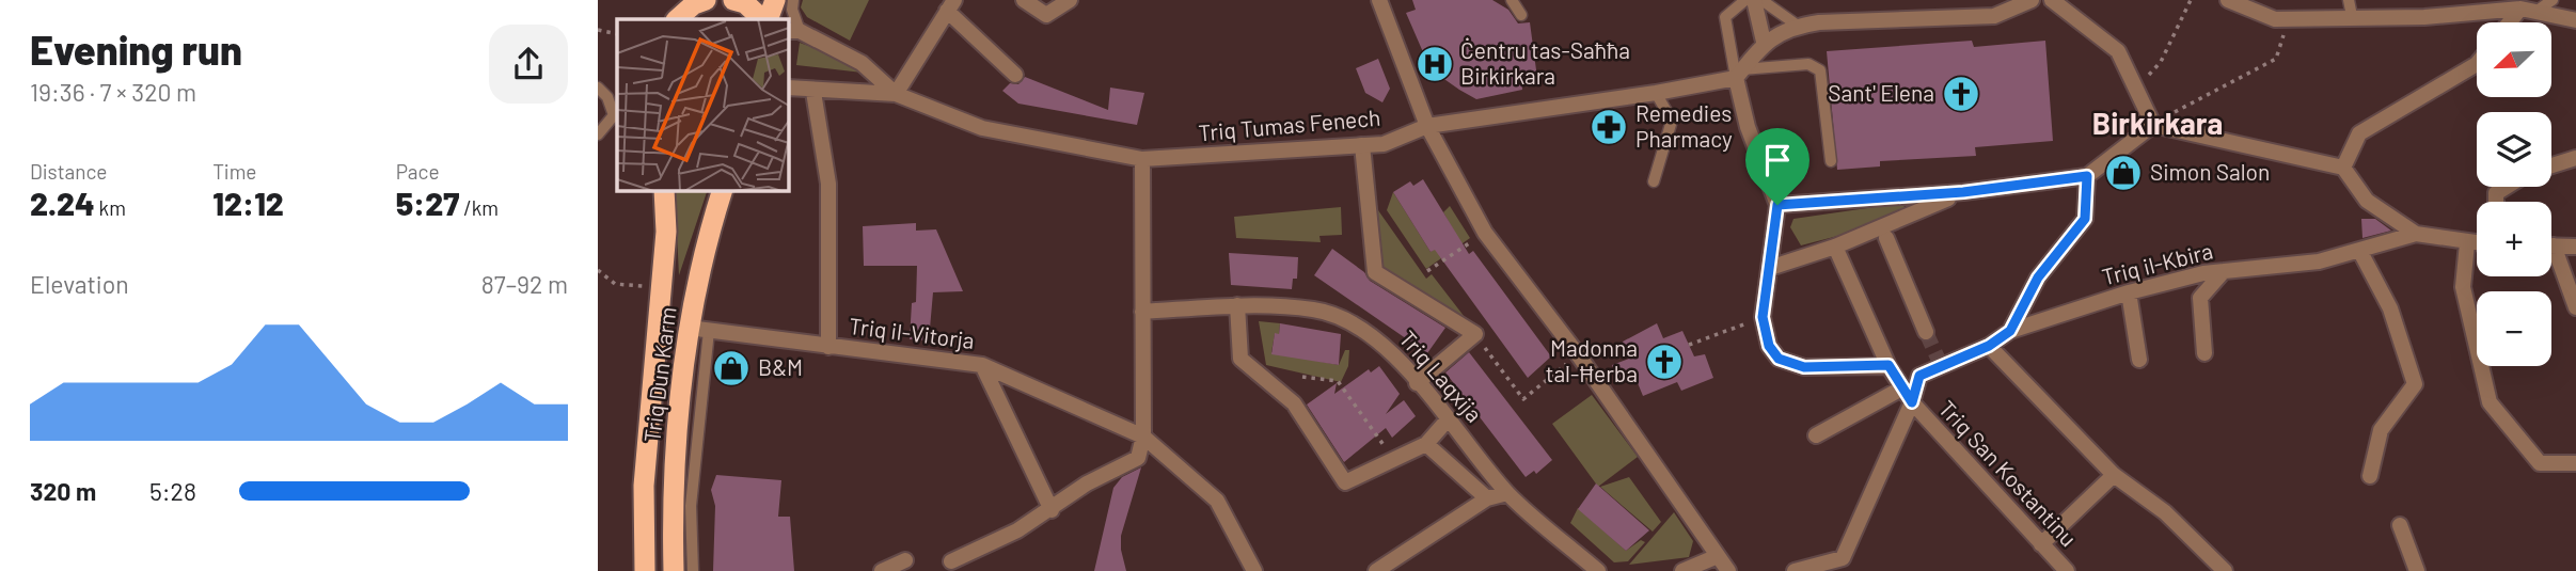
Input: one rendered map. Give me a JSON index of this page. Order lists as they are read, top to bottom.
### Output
{
  "streets": {
    "highway": ["Triq Dun Karm"],
    "street": [
      "Triq Tumas Fenech",
      "Triq il-Kbira",
      "Triq il-Vitorja",
      "Triq Laqxija",
      "Triq San Kostantinu"
    ]
  },
  "crossings": [
    ["Triq Tumas Fenech", "Triq il-Vitorja"],
    ["Triq il-Kbira", "Triq San Kostantinu"]
  ],
  "districts": ["Birkirkara"],
  "places": {
    "hospital": ["Ċentru tas-Saħħa Birkirkara"],
    "church": ["Sant' Elena", "Madonna tal-Ħerba"],
    "pharmacy": ["Remedies Pharmacy"],
    "shop": ["Simon Salon", "B&M"]
  },
  "north": "bottom left",
  "page": {
    "heading": ["Evening run", "19:36 · 7 × 320 m"],
    "map_buttons": ["+", "−"],
    "stats": [
      ["Distance", "2.24 km"],
      ["Time", "12:12"],
      ["Pace", "5:27 /km"]
    ],
    "chart": ["Elevation", "87–92 m"],
    "list": [
      {
        "name": "320 m",
        "note": "5:28"
      }
    ]
  }
}
